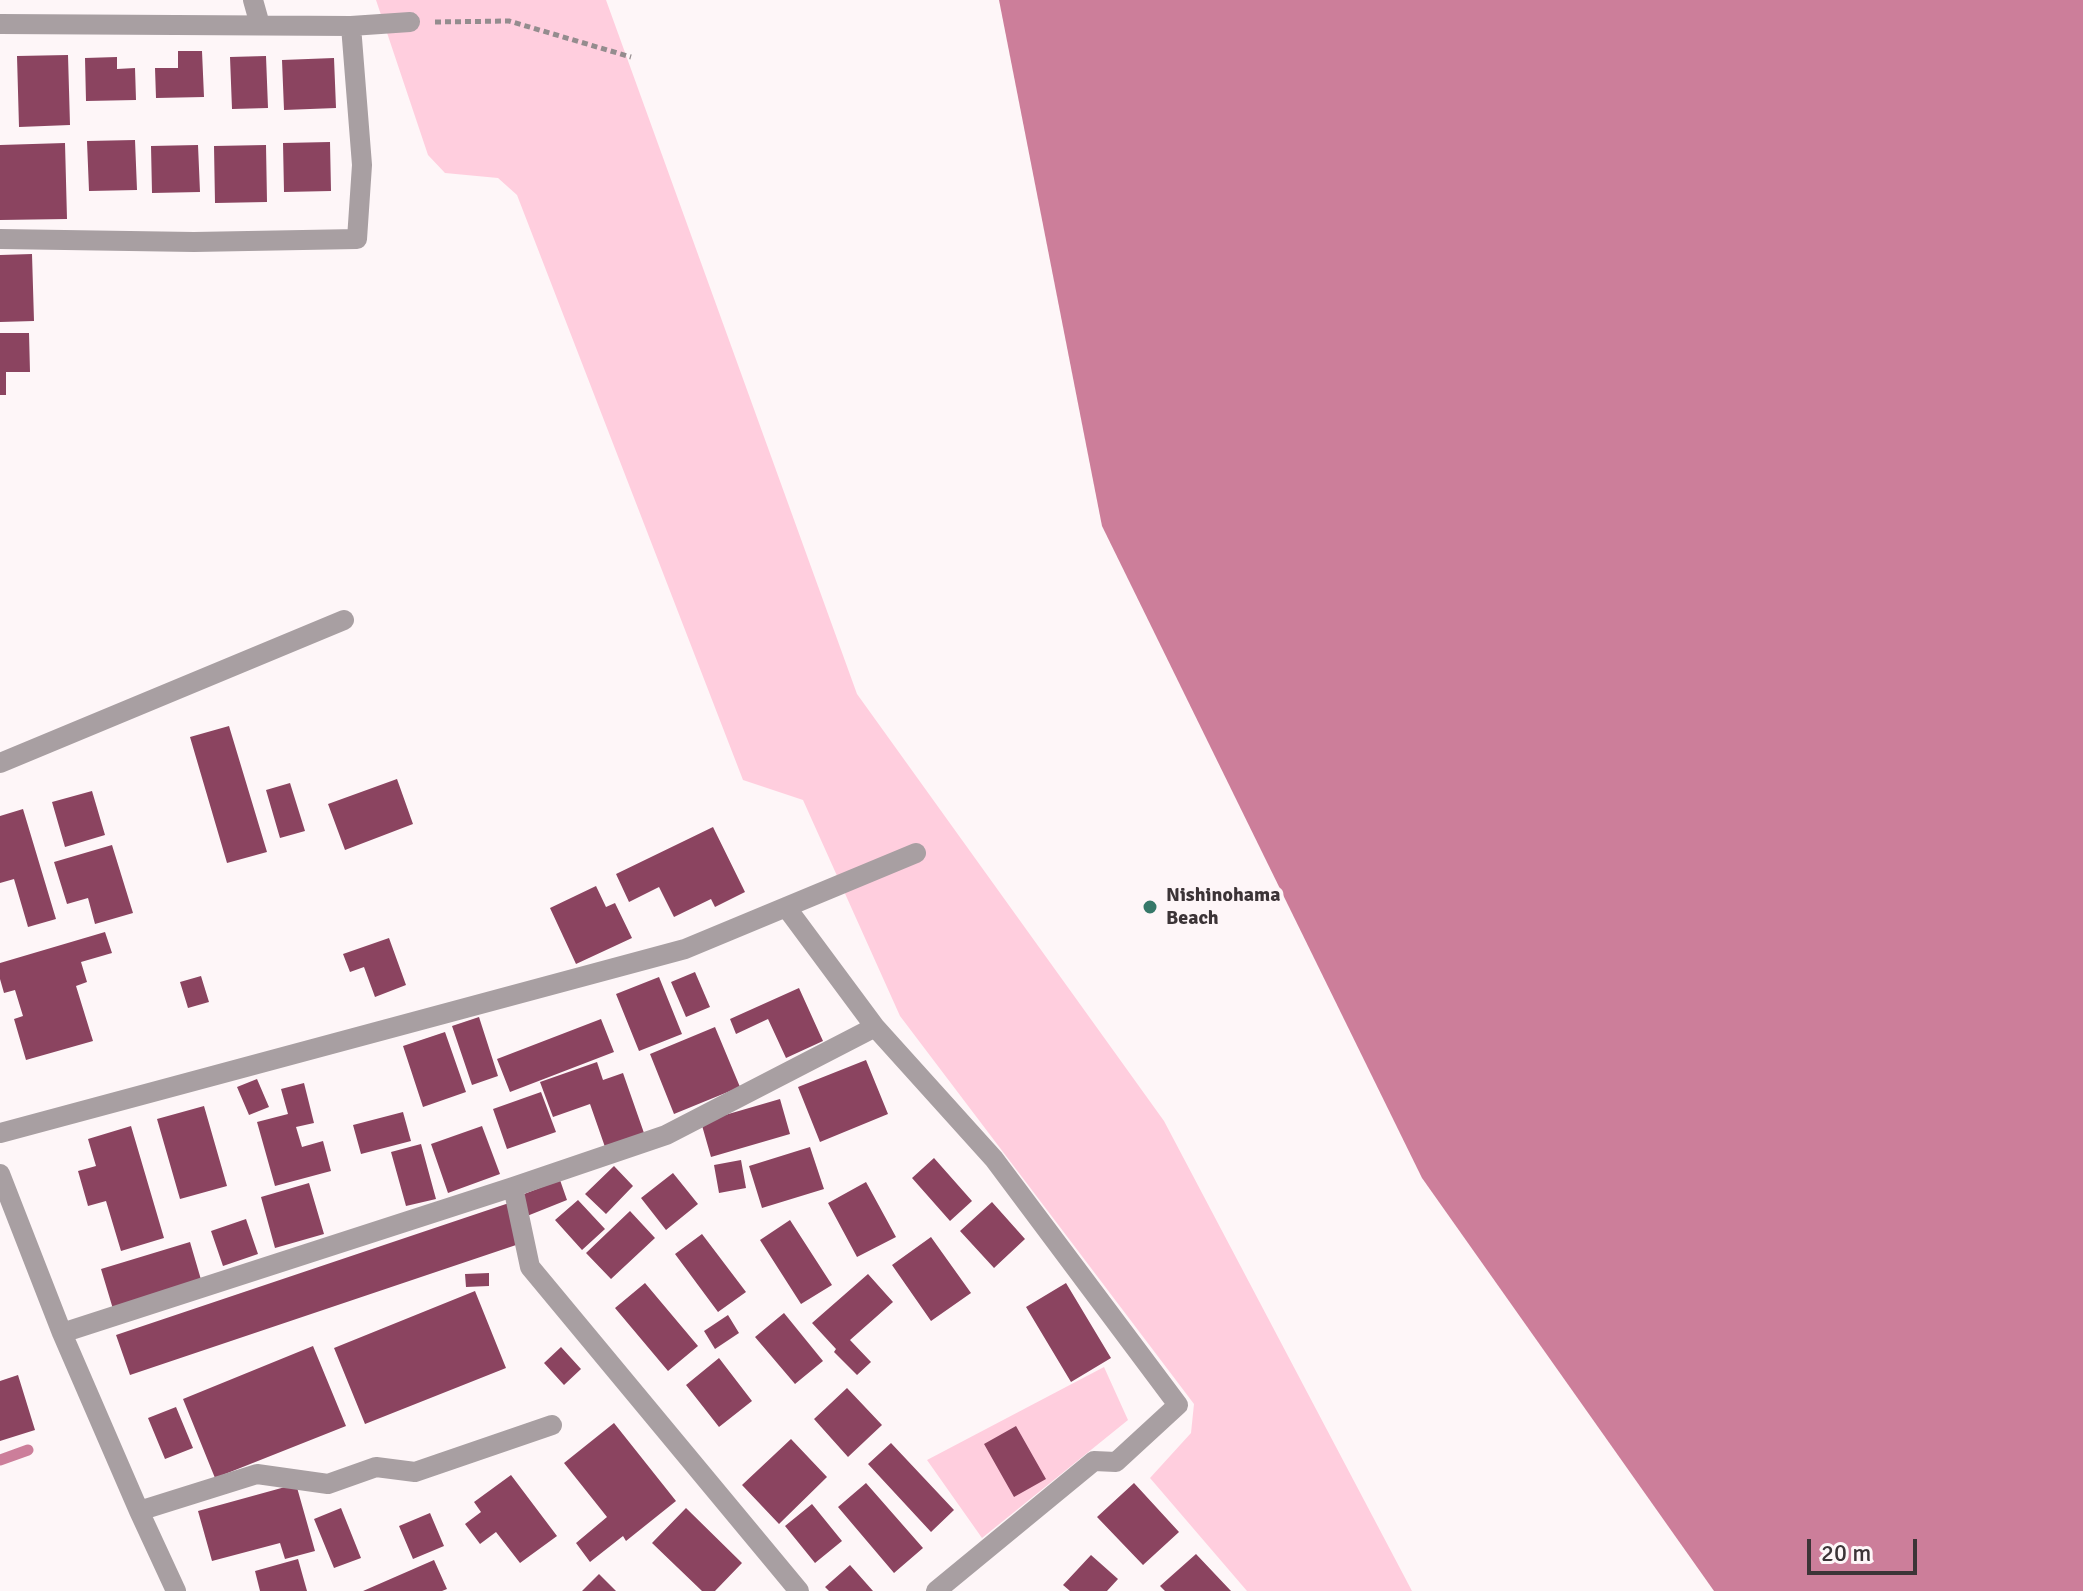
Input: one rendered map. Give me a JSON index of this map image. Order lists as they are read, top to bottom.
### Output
{
  "places": ["Nishinohama Beach"],
  "scale_bar": "20 m"
}
